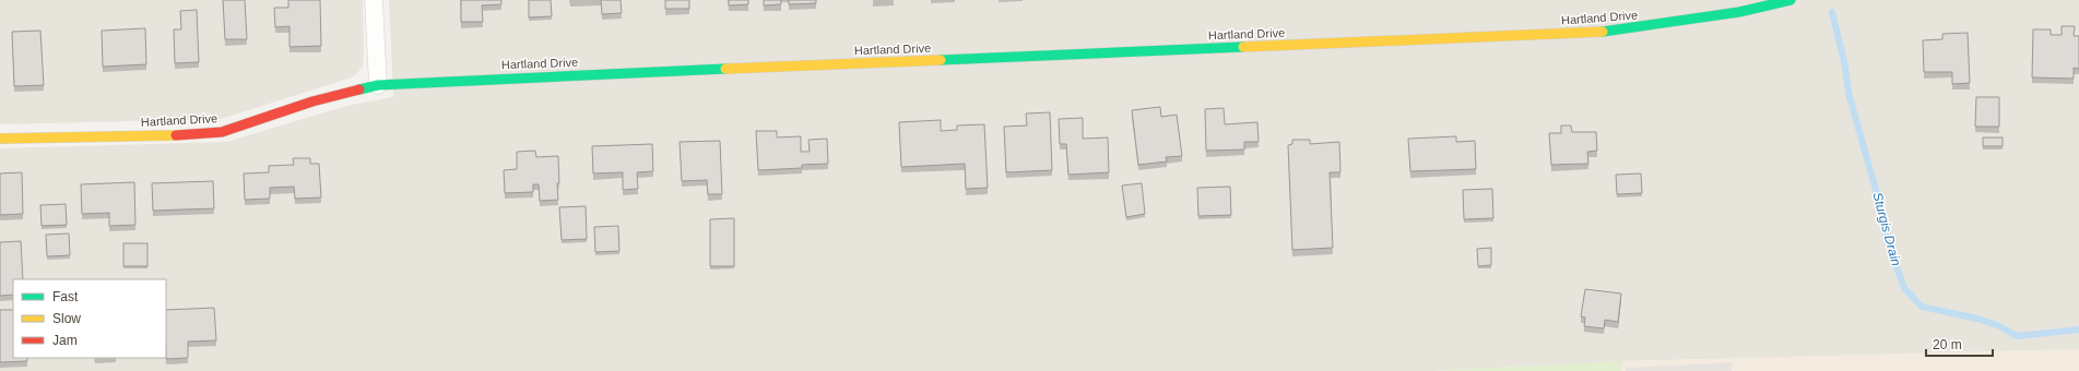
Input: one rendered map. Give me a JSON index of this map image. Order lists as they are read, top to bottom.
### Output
{
  "streets": {
    "street": ["Hartland Drive"]
  },
  "water": ["Sturgis Drain"],
  "legend": ["Fast", "Slow", "Jam"],
  "scale_bar": "20 m"
}
